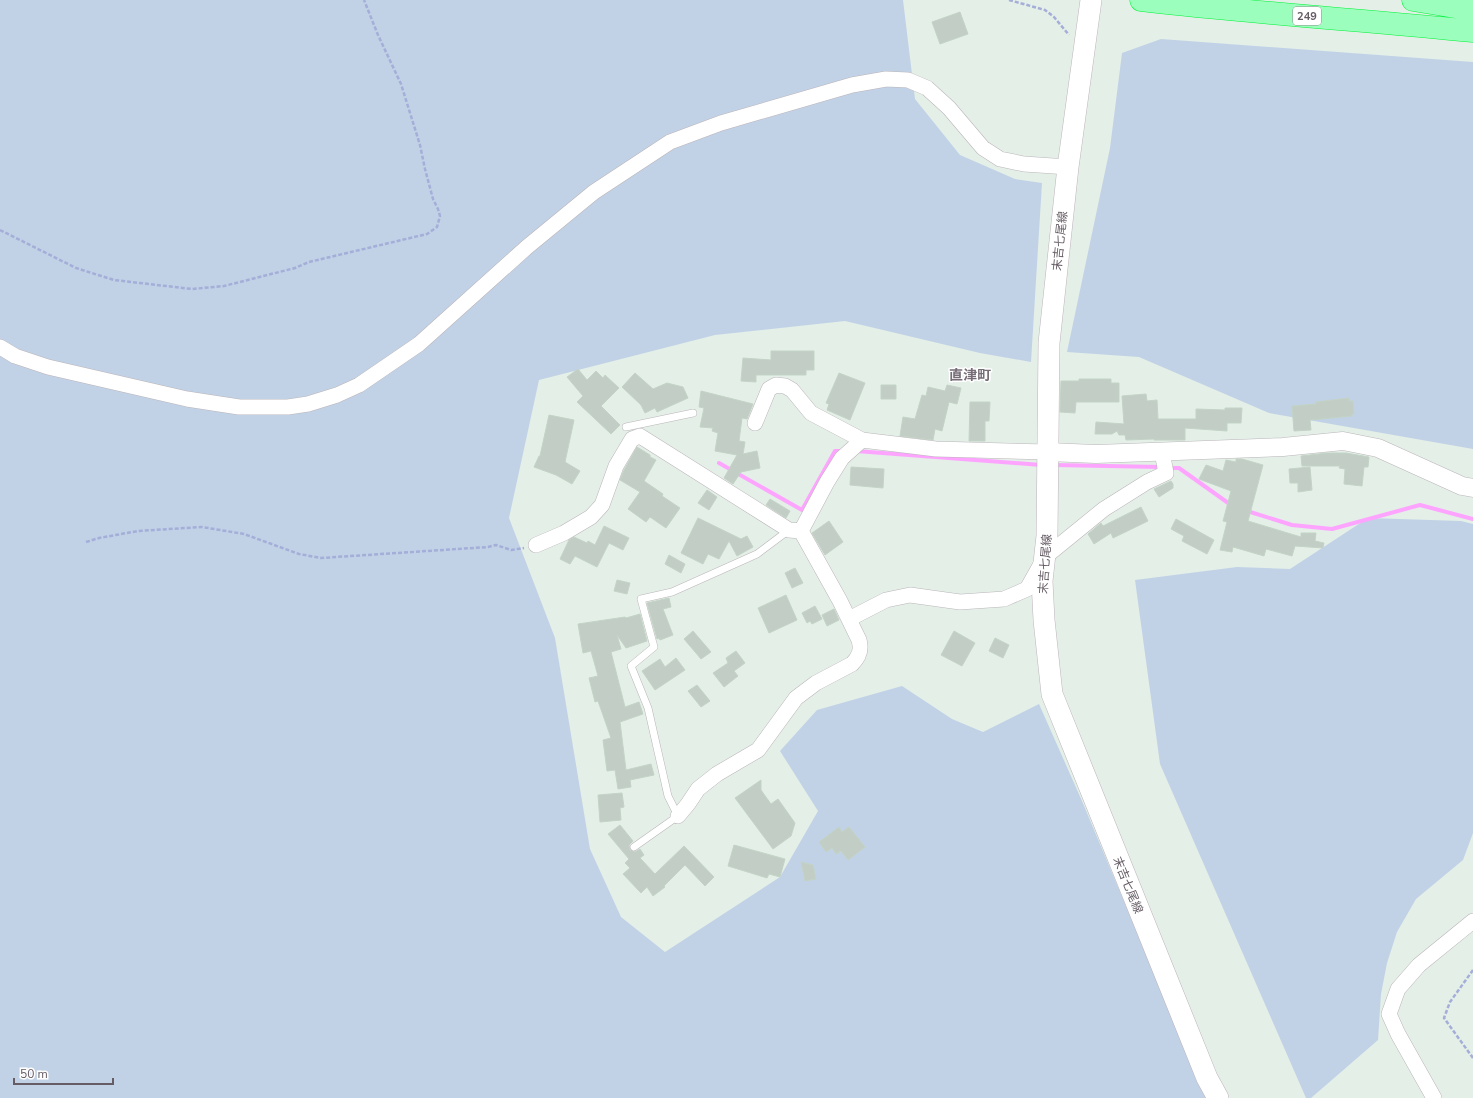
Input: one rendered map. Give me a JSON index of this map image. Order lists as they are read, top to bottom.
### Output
{
  "streets": {
    "highway": ["249"],
    "main road": ["末吉七尾線"]
  },
  "districts": ["直津町"],
  "scale_bar": "50 m"
}
